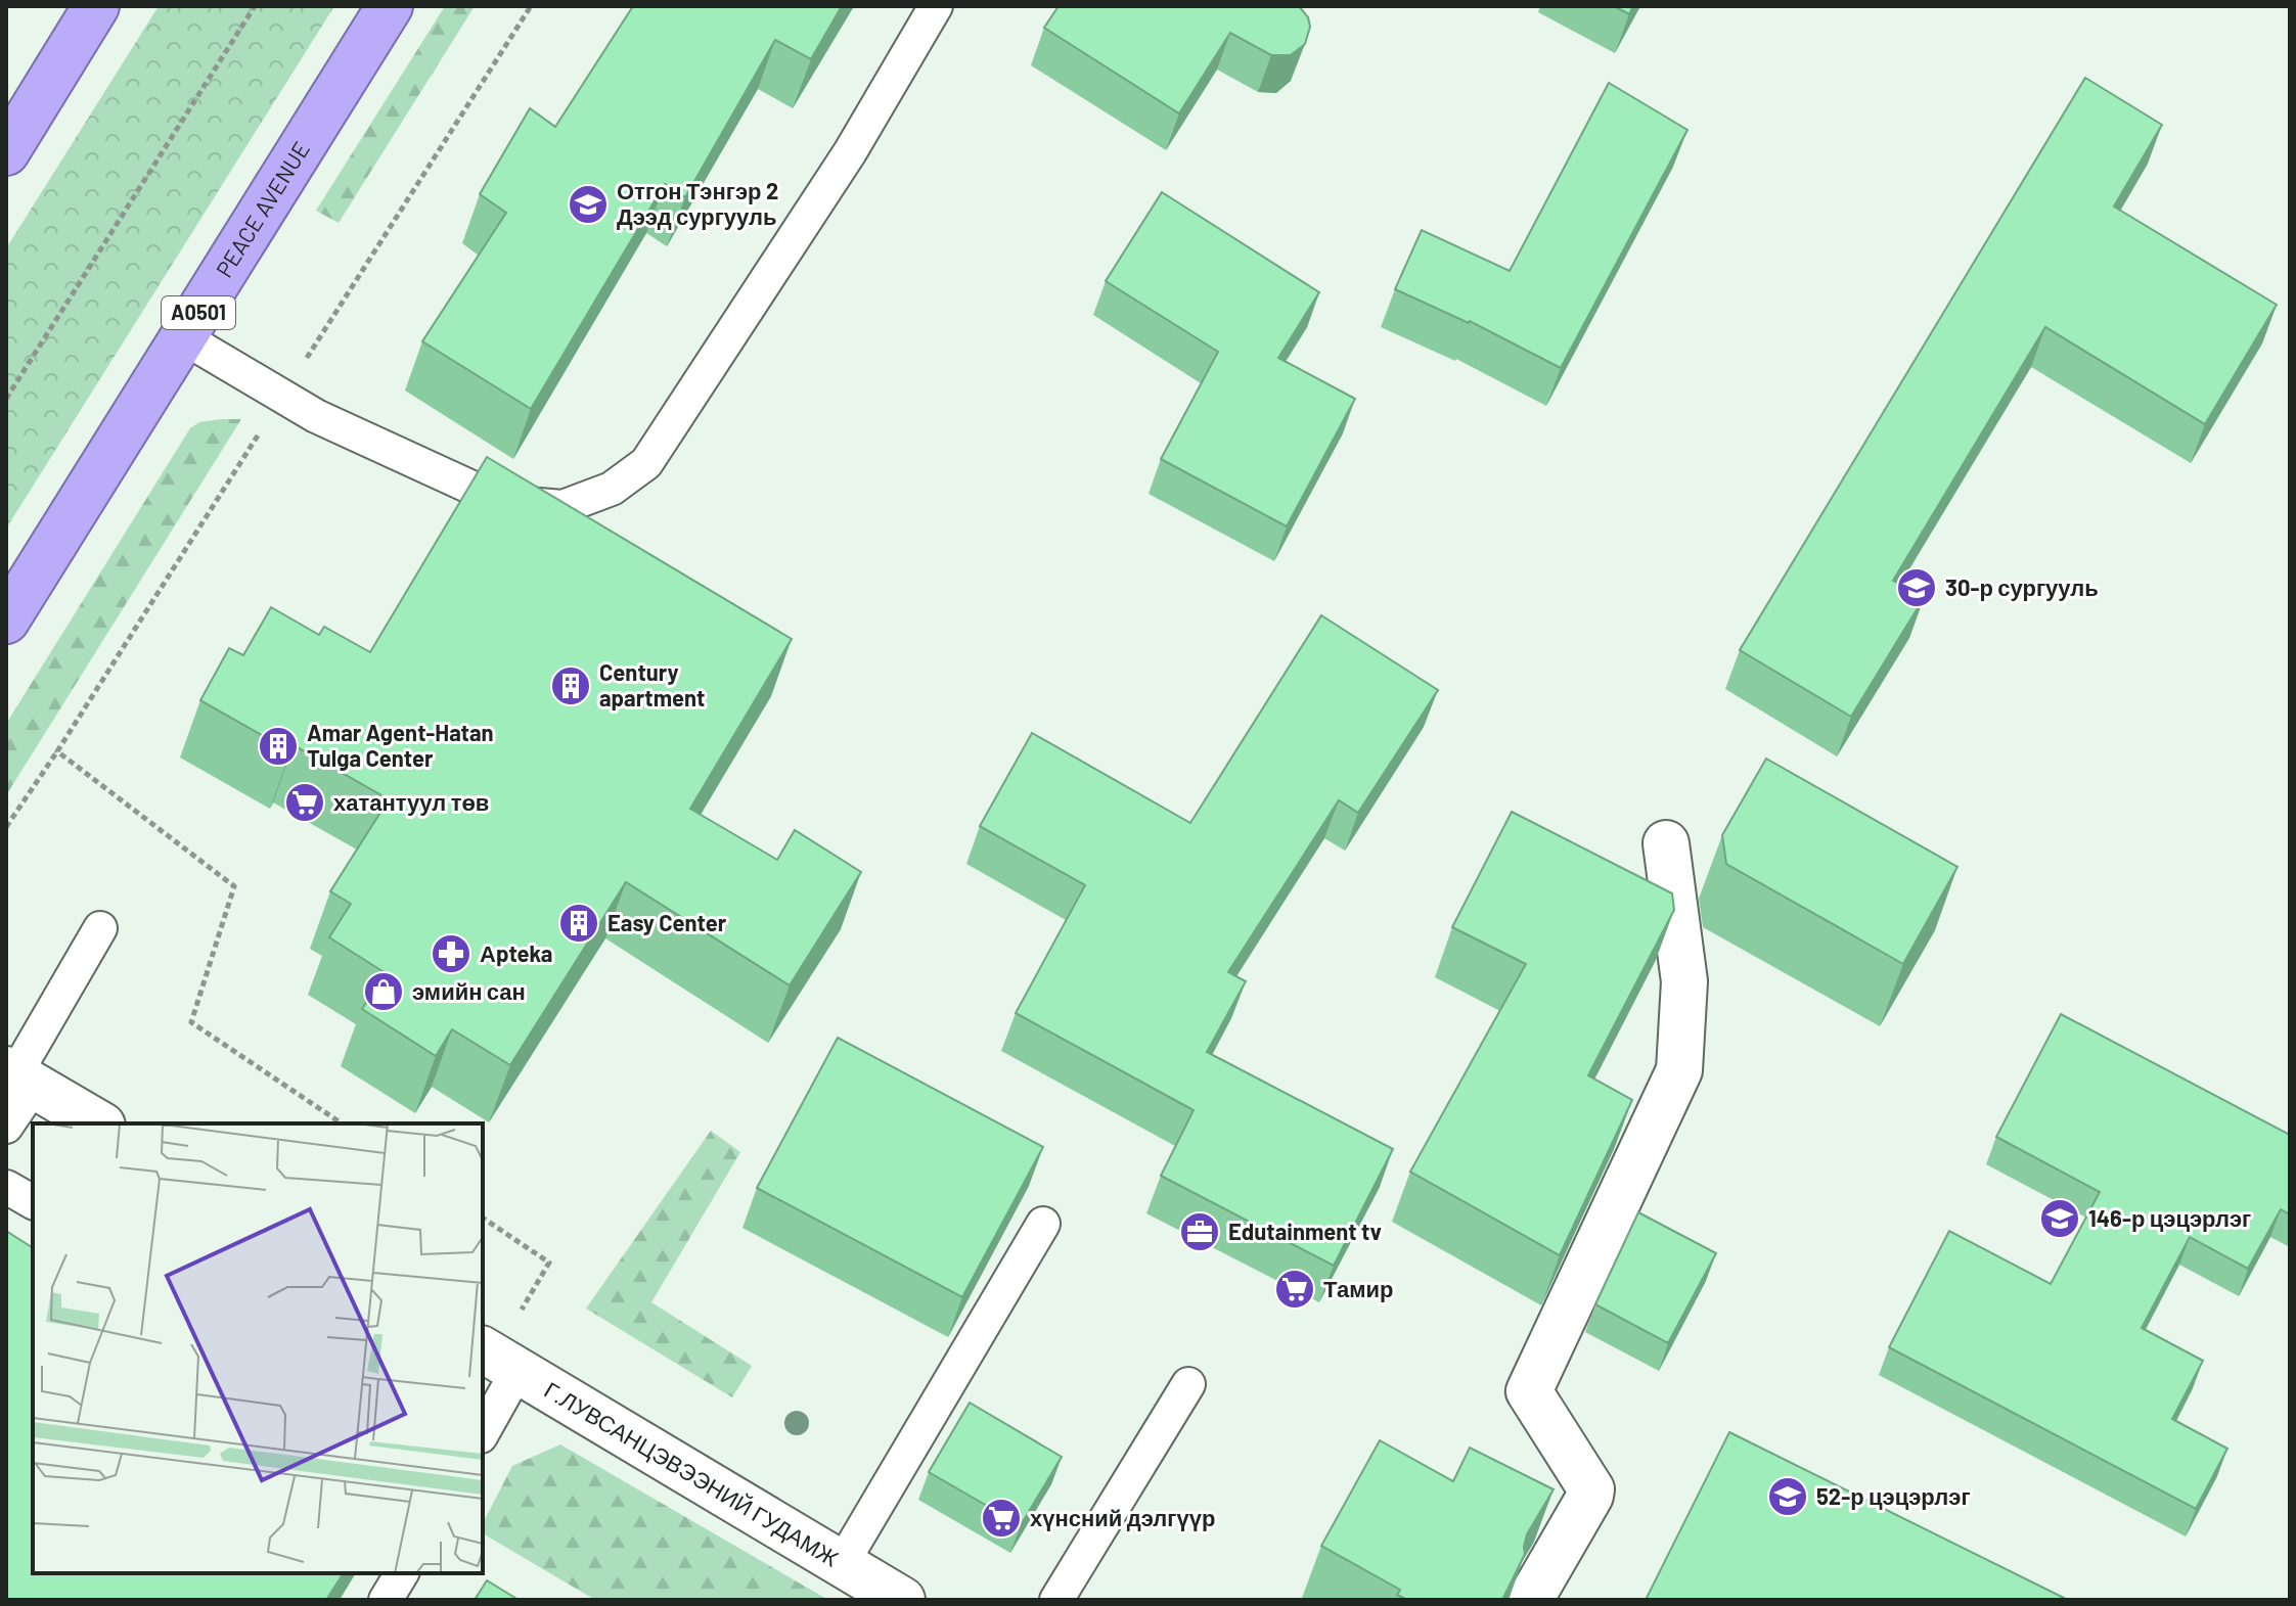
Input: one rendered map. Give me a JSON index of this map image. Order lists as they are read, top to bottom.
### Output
{
  "streets": {
    "highway": ["PEACE AVENUE", "A0501"],
    "street": ["Г.ЛУВСАНЦЭВЭЭНИЙ ГУДАМЖ"]
  },
  "places": {
    "school or university": [
      "Отгон Тэнгэр 2 Дээд сургууль",
      "30-р сургууль",
      "146-р цэцэрлэг",
      "52-р цэцэрлэг"
    ],
    "building": ["Century apartment", "Amar Agent-Hatan Tulga Center", "Easy Center"],
    "supermarket": ["хатантуул төв", "Тамир", "хүнсний дэлгүүр"],
    "pharmacy": ["Аpteka"],
    "shop": ["эмийн сан"],
    "office": ["Edutainment tv"]
  }
}
